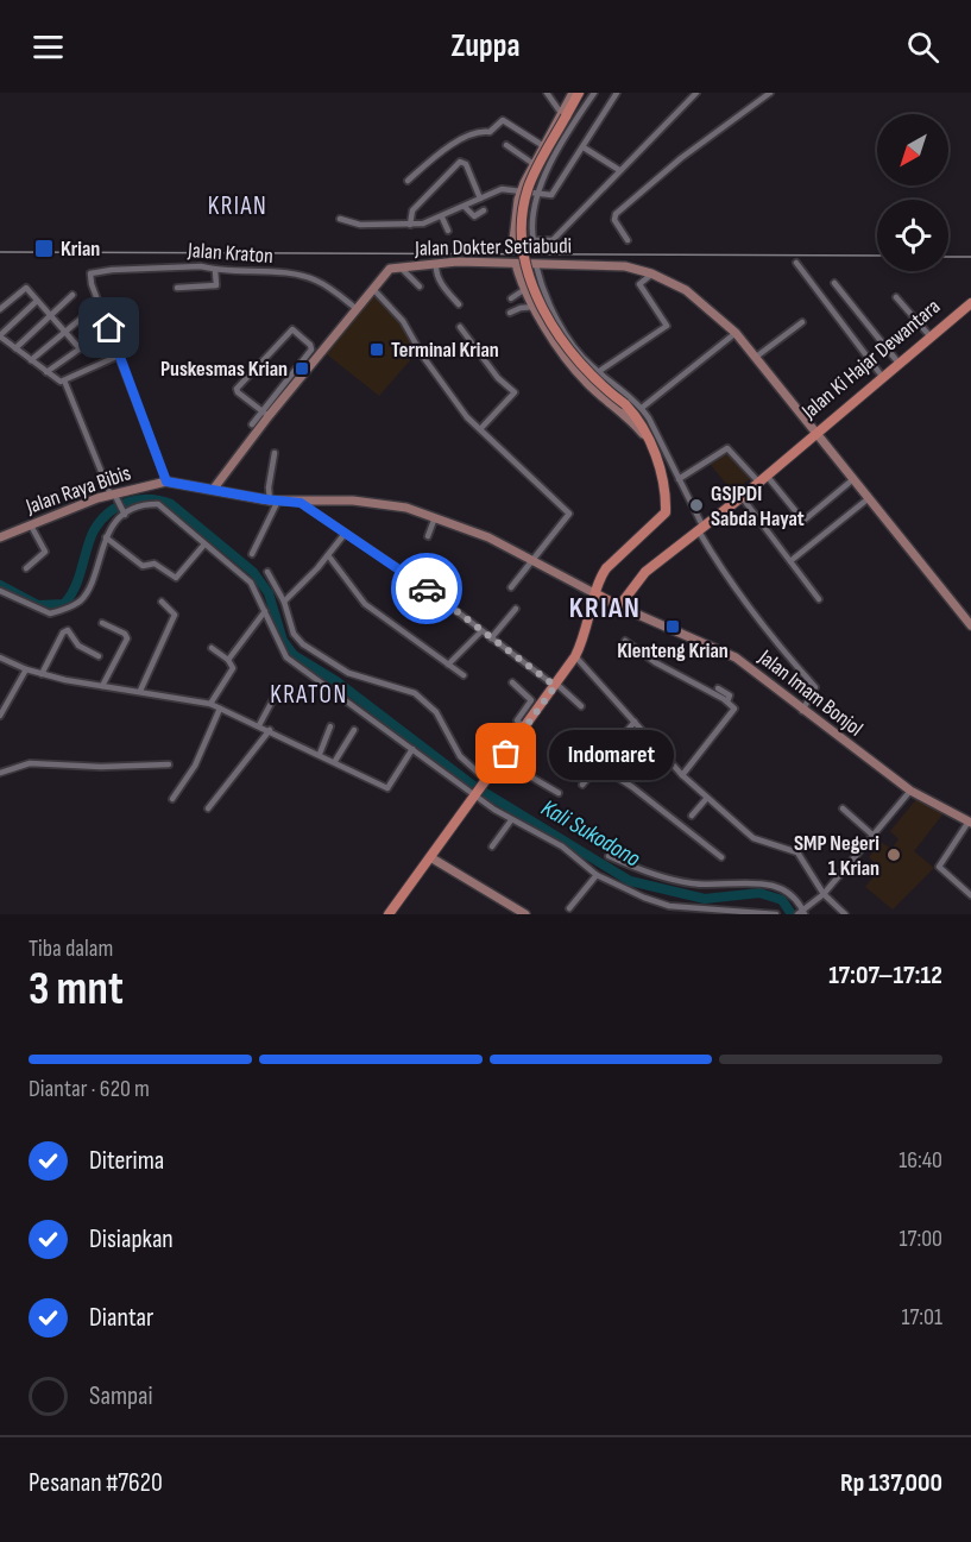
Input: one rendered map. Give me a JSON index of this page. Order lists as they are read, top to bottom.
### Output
{
  "streets": {
    "main road": [
      "Jalan Dokter Setiabudi",
      "Jalan Ki Hajar Dewantara",
      "Jalan Raya Bibis",
      "Jalan Imam Bonjol"
    ],
    "street": ["Jalan Kraton"]
  },
  "crossings": [
    ["Jalan Dokter Setiabudi", "Jalan Kraton"],
    ["Jalan Dokter Setiabudi", "Jalan Ki Hajar Dewantara"],
    ["Jalan Dokter Setiabudi", "Jalan Raya Bibis"],
    ["Jalan Ki Hajar Dewantara", "Jalan Imam Bonjol"]
  ],
  "districts": ["KRIAN", "KRIAN", "KRATON"],
  "water": ["Kali Sukodono"],
  "places": {
    "transit": [
      "Krian",
      "Terminal Krian",
      "Puskesmas Krian",
      "Klenteng Krian"
    ],
    "other": ["GSJPDI Sabda Hayat", "Indomaret", "SMP Negeri 1 Krian"]
  },
  "north": "bottom left",
  "page": {
    "header": "Zuppa",
    "bubble": "Indomaret",
    "heading": ["3 mnt", "Tiba dalam", "17:07–17:12"],
    "panel": ["Pesanan #7620", "Rp 137,000"],
    "bar": "Diantar · 620 m",
    "list": [
      ["Diterima", "16:40"],
      ["Disiapkan", "17:00"],
      ["Diantar", "17:01"],
      "Sampai"
    ]
  }
}
